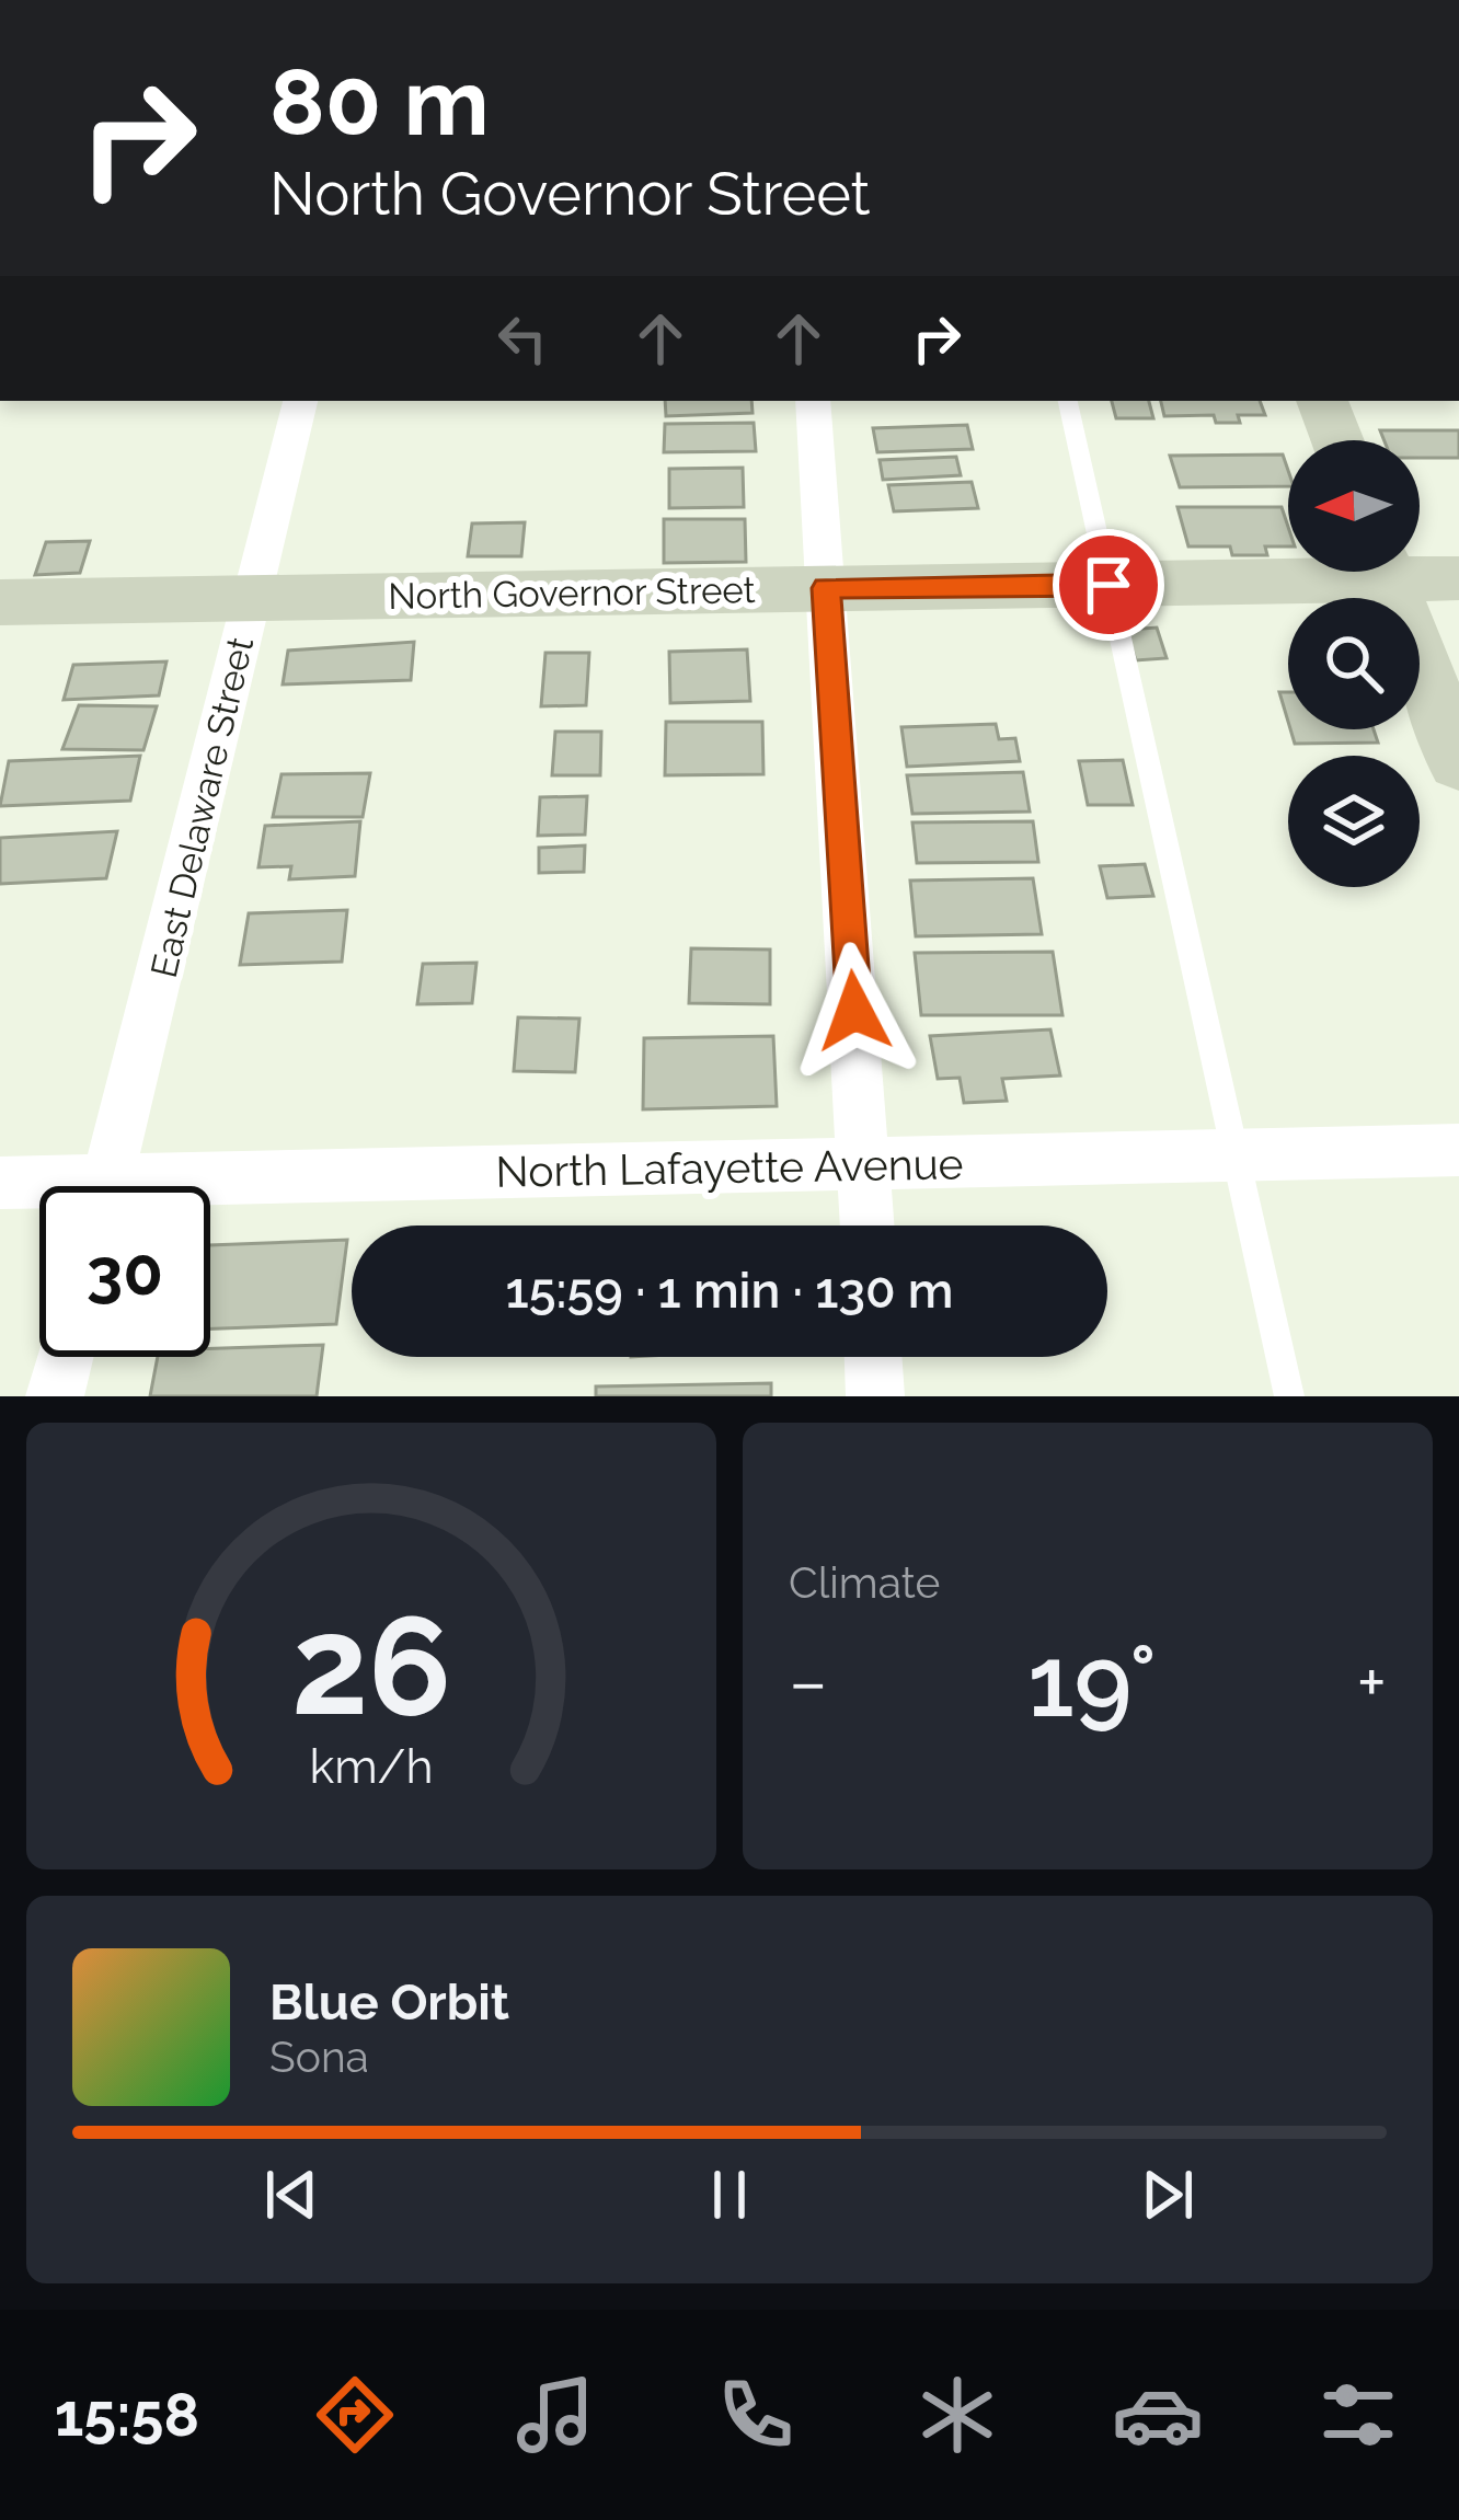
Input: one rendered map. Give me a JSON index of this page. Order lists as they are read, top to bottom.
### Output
{
  "streets": {
    "main road": ["North Governor Street"],
    "street": ["East Delaware Street", "North Lafayette Avenue"]
  },
  "crossings": [
    ["North Governor Street", "East Delaware Street"]
  ],
  "north": "left",
  "page": {
    "turn": ["80 m", "North Governor Street"],
    "limit": "30",
    "trip": "15:59 · 1 min · 130 m",
    "tile": "Climate",
    "heat": ["−", "19°", "+"],
    "song": ["Blue Orbit", "Sona"],
    "tabs": "15:58",
    "gauge": ["26", "km/h"]
  }
}
